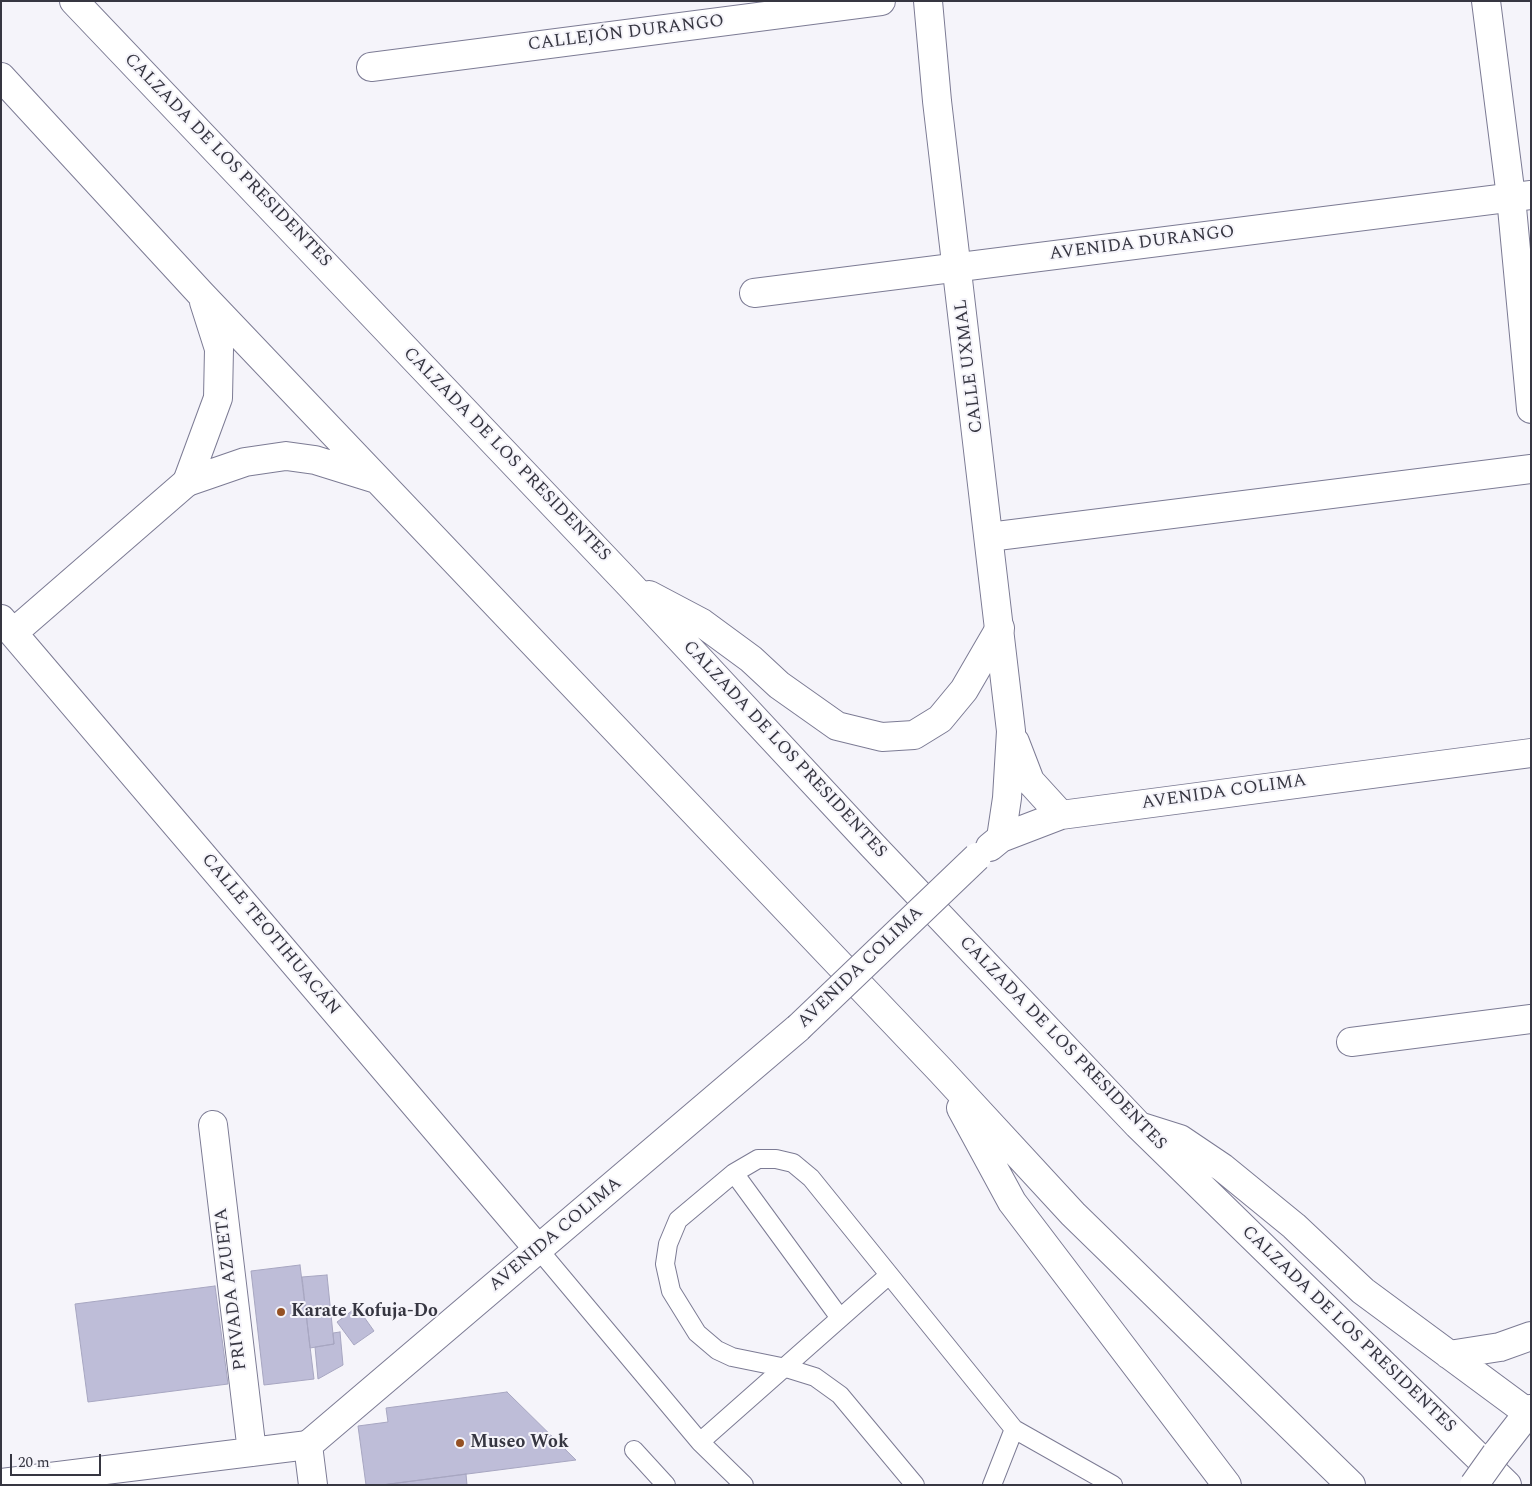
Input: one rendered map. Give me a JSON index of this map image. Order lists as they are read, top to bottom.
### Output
{
  "streets": {
    "main road": [
      "CALLEJÓN DURANGO",
      "CALZADA DE LOS PRESIDENTES",
      "AVENIDA DURANGO",
      "CALLE UXMAL",
      "AVENIDA COLIMA",
      "CALLE TEOTIHUACÁN",
      "PRIVADA AZUETA"
    ]
  },
  "crossings": [
    ["AVENIDA DURANGO", "CALLE UXMAL"],
    ["CALLE UXMAL", "AVENIDA COLIMA"],
    ["AVENIDA COLIMA", "CALLE TEOTIHUACÁN"]
  ],
  "places": ["Karate Kofuja-Do", "Museo Wok"],
  "scale_bar": "20 m"
}
